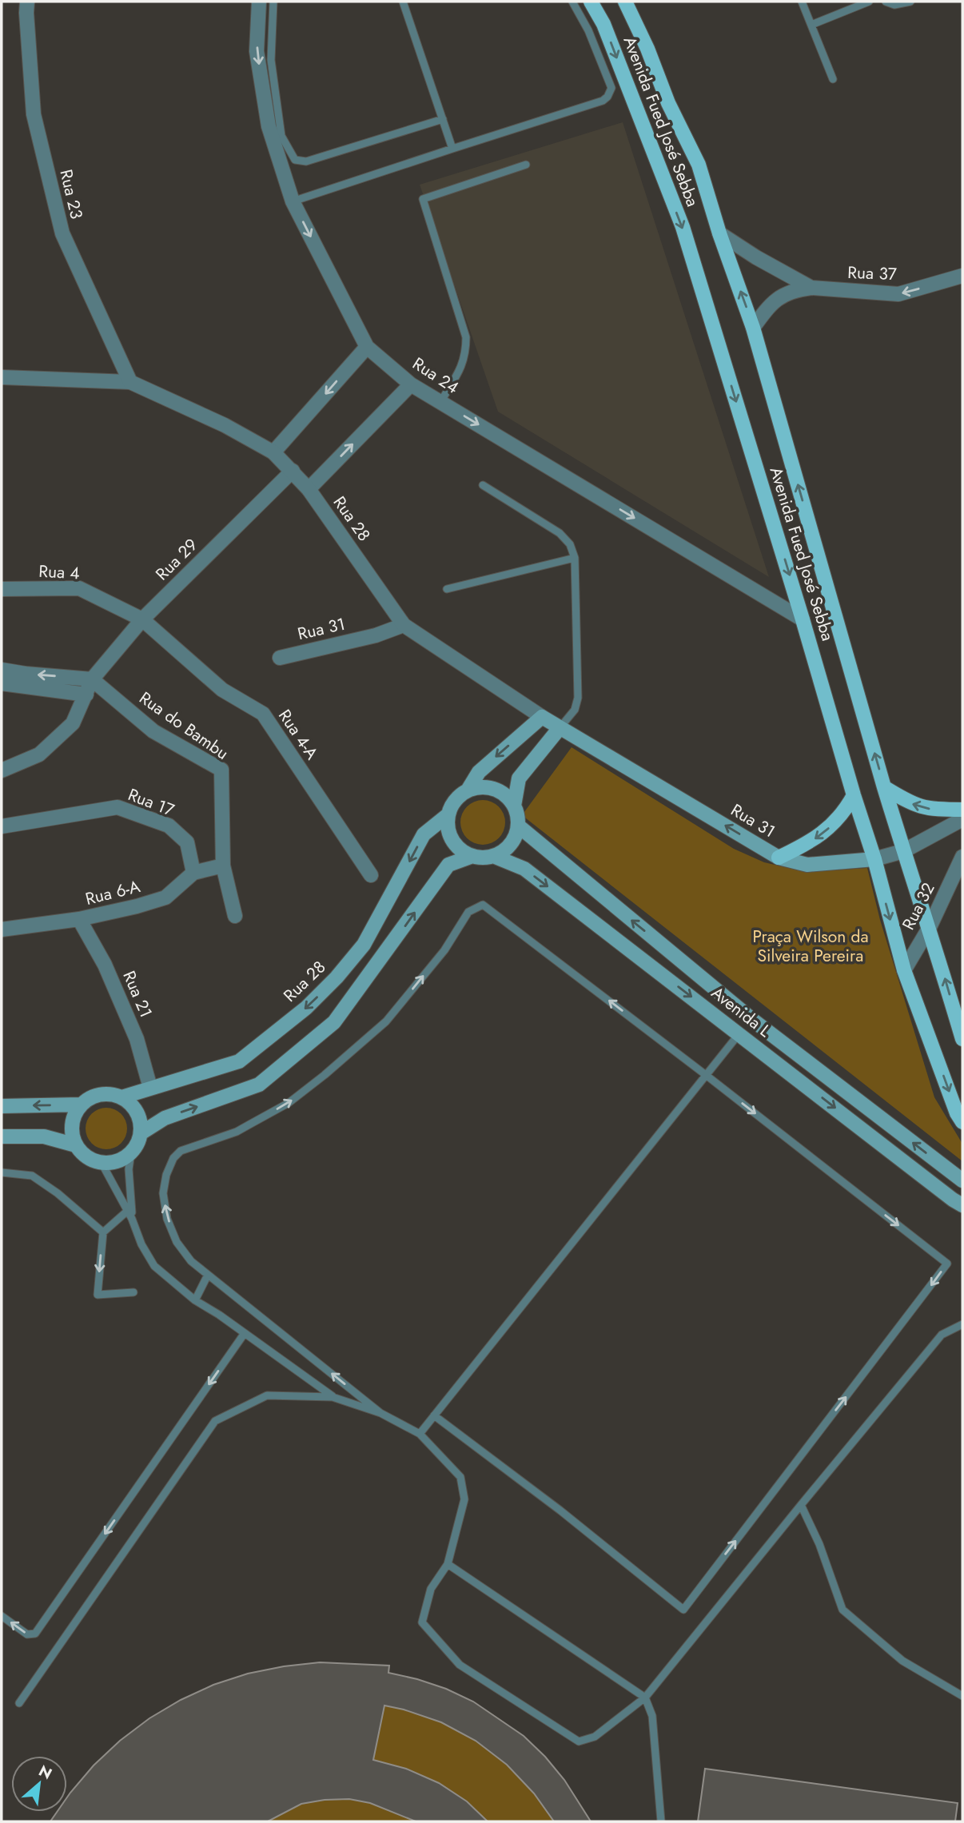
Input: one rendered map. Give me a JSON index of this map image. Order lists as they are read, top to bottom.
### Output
{
  "streets": {
    "main road": [
      "Avenida Fued José Sebba",
      "Rua 28",
      "Rua 31",
      "Avenida L"
    ],
    "street": [
      "Rua 23",
      "Rua 37",
      "Rua 24",
      "Rua 29",
      "Rua 4",
      "Rua do Bambu",
      "Rua 4-A",
      "Rua 17",
      "Rua 6-A",
      "Rua 32",
      "Rua 21"
    ]
  },
  "crossings": [
    ["Avenida Fued José Sebba", "Rua 37"],
    ["Avenida Fued José Sebba", "Rua 24"],
    ["Avenida Fued José Sebba", "Rua 31"],
    ["Avenida Fued José Sebba", "Rua 32"],
    ["Rua 23", "Rua 28"],
    ["Rua 28", "Rua 29"],
    ["Rua 28", "Rua 31"],
    ["Rua 28", "Rua 21"],
    ["Rua 28", "Avenida L"],
    ["Rua 29", "Rua 4"],
    ["Rua 29", "Rua do Bambu"],
    ["Rua 29", "Rua 4-A"],
    ["Rua 4", "Rua 4-A"],
    ["Rua do Bambu", "Rua 6-A"],
    ["Rua 17", "Rua 6-A"],
    ["Rua 6-A", "Rua 21"]
  ],
  "one_way": [
    "Rua 37",
    "Rua 24",
    "Rua 28",
    "Rua 31"
  ],
  "parks": ["Praça Wilson da Silveira Pereira"],
  "north": "top right"
}
